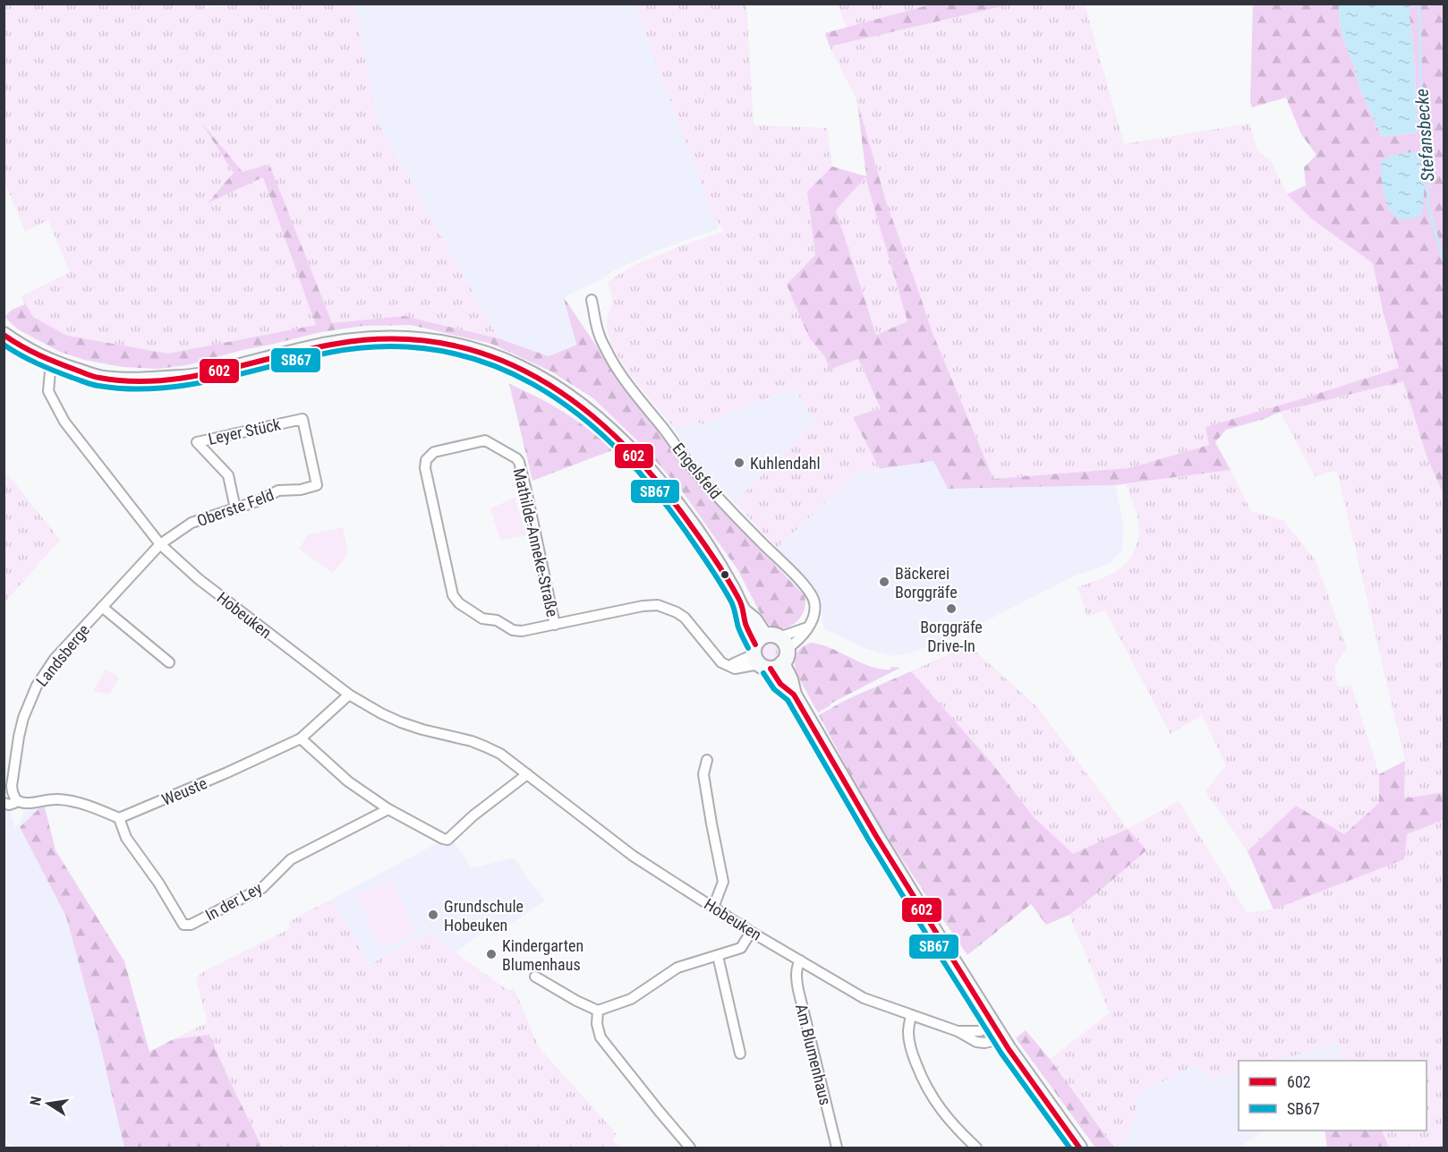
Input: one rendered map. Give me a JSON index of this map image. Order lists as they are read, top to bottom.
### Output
{
  "streets": {
    "street": [
      "Leyer Stück",
      "Engelsfeld",
      "Oberste Feld",
      "Mathilde-Anneke-Straße",
      "Hobeuken",
      "Landsberge",
      "Weuste",
      "In der Ley",
      "Am Blumenhaus"
    ]
  },
  "crossings": [
    ["Leyer Stück", "Oberste Feld"],
    ["Engelsfeld", "Mathilde-Anneke-Straße"],
    ["Oberste Feld", "Hobeuken"],
    ["Oberste Feld", "Landsberge"],
    ["Hobeuken", "Landsberge"],
    ["Hobeuken", "Weuste"],
    ["Hobeuken", "Am Blumenhaus"],
    ["Weuste", "In der Ley"]
  ],
  "water": ["Stefansbecke"],
  "places": [
    "Kuhlendahl",
    "Bäckerei Borggräfe",
    "Borggräfe Drive-In",
    "Grundschule Hobeuken",
    "Kindergarten Blumenhaus"
  ],
  "lines": ["transit line 602", "transit line SB67"],
  "legend": ["602", "SB67"],
  "north": "left"
}
